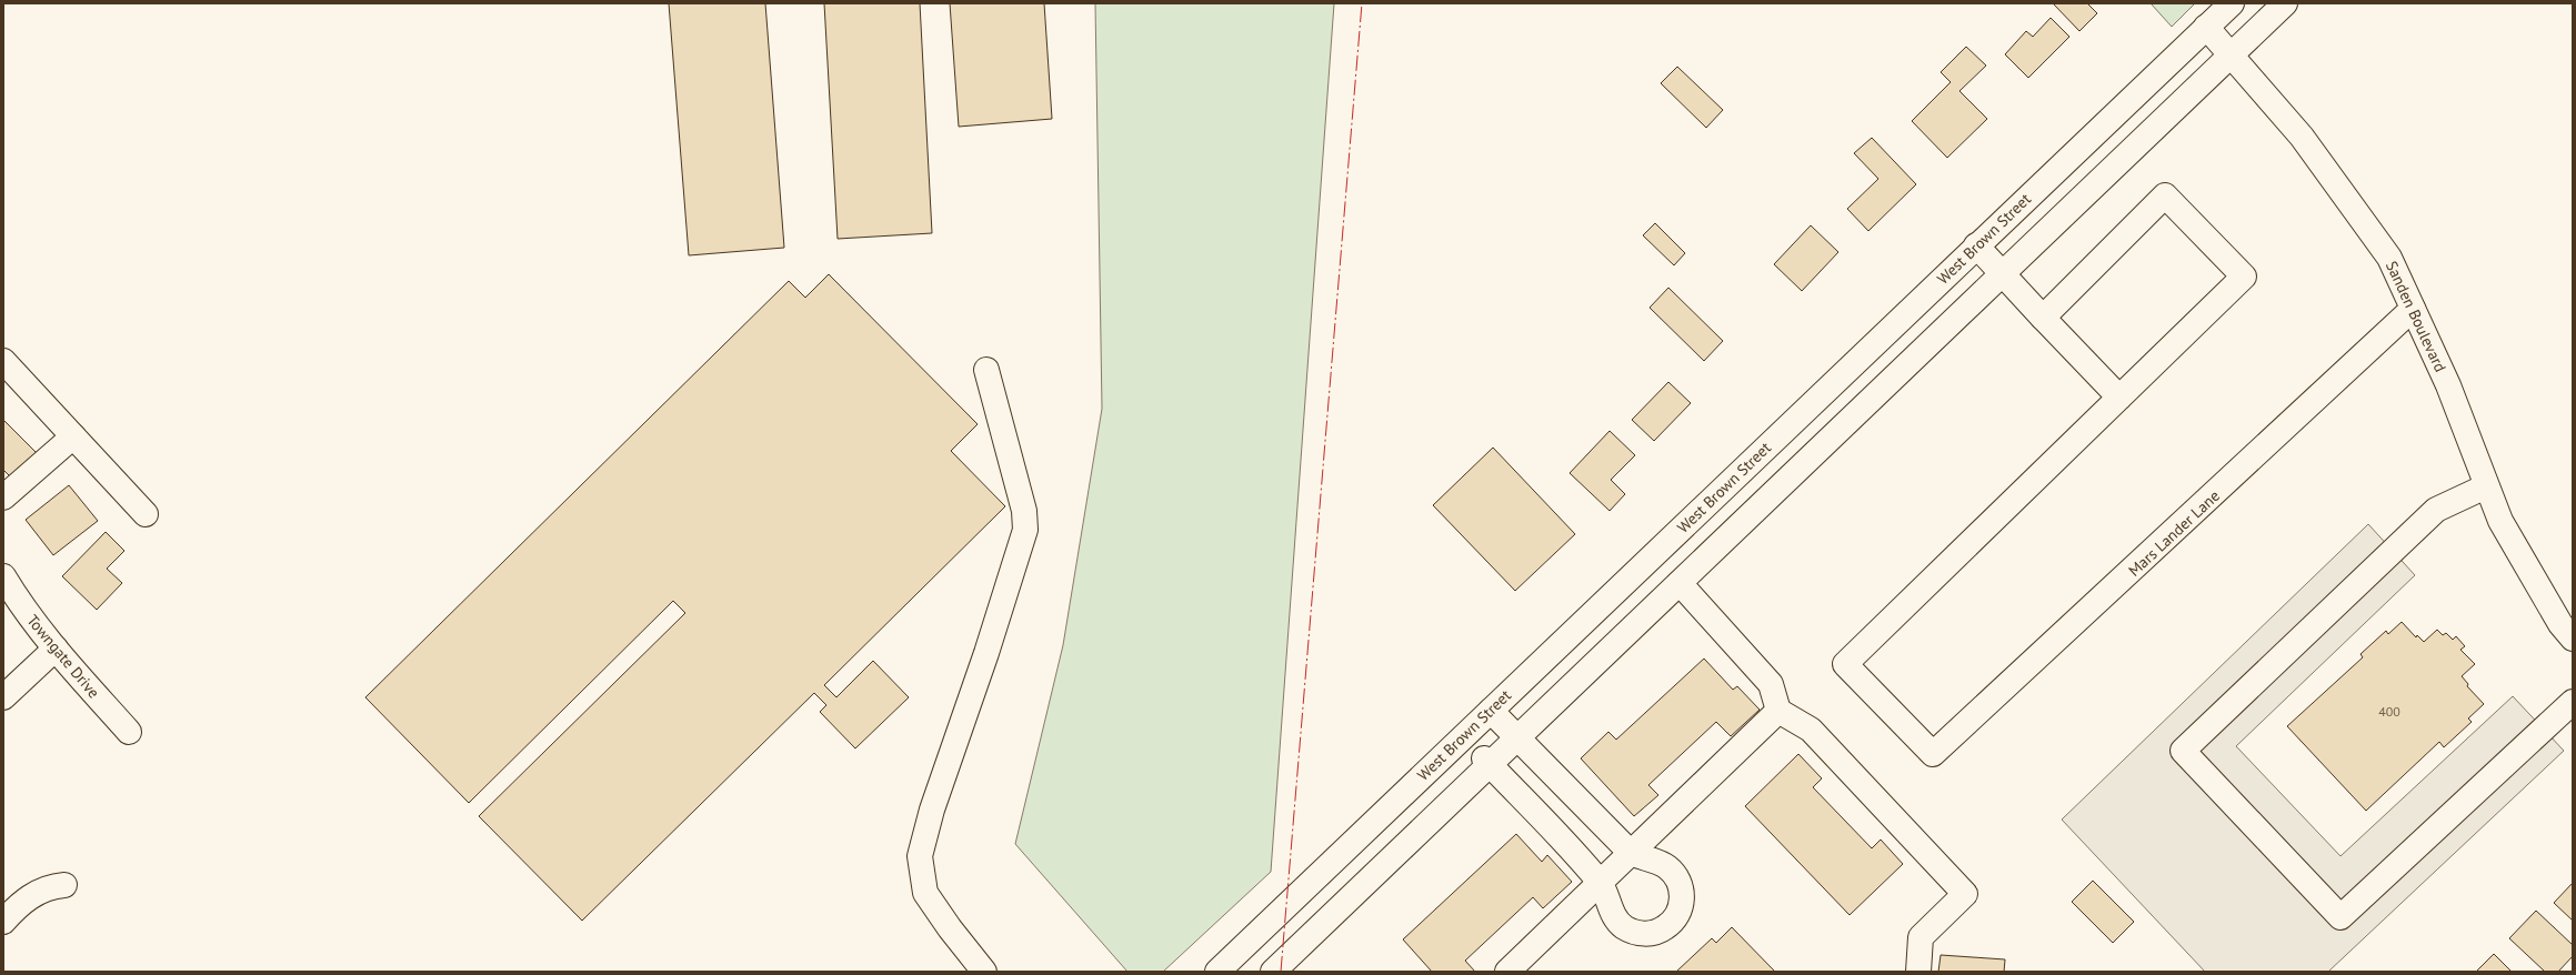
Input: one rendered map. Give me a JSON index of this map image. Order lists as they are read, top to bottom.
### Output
{
  "streets": {
    "main road": [
      "West Brown Street",
      "Sanden Boulevard",
      "Mars Lander Lane",
      "Towngate Drive"
    ]
  },
  "crossings": [
    ["West Brown Street", "Sanden Boulevard"],
    ["Sanden Boulevard", "Mars Lander Lane"]
  ],
  "house_numbers": ["400"]
}
